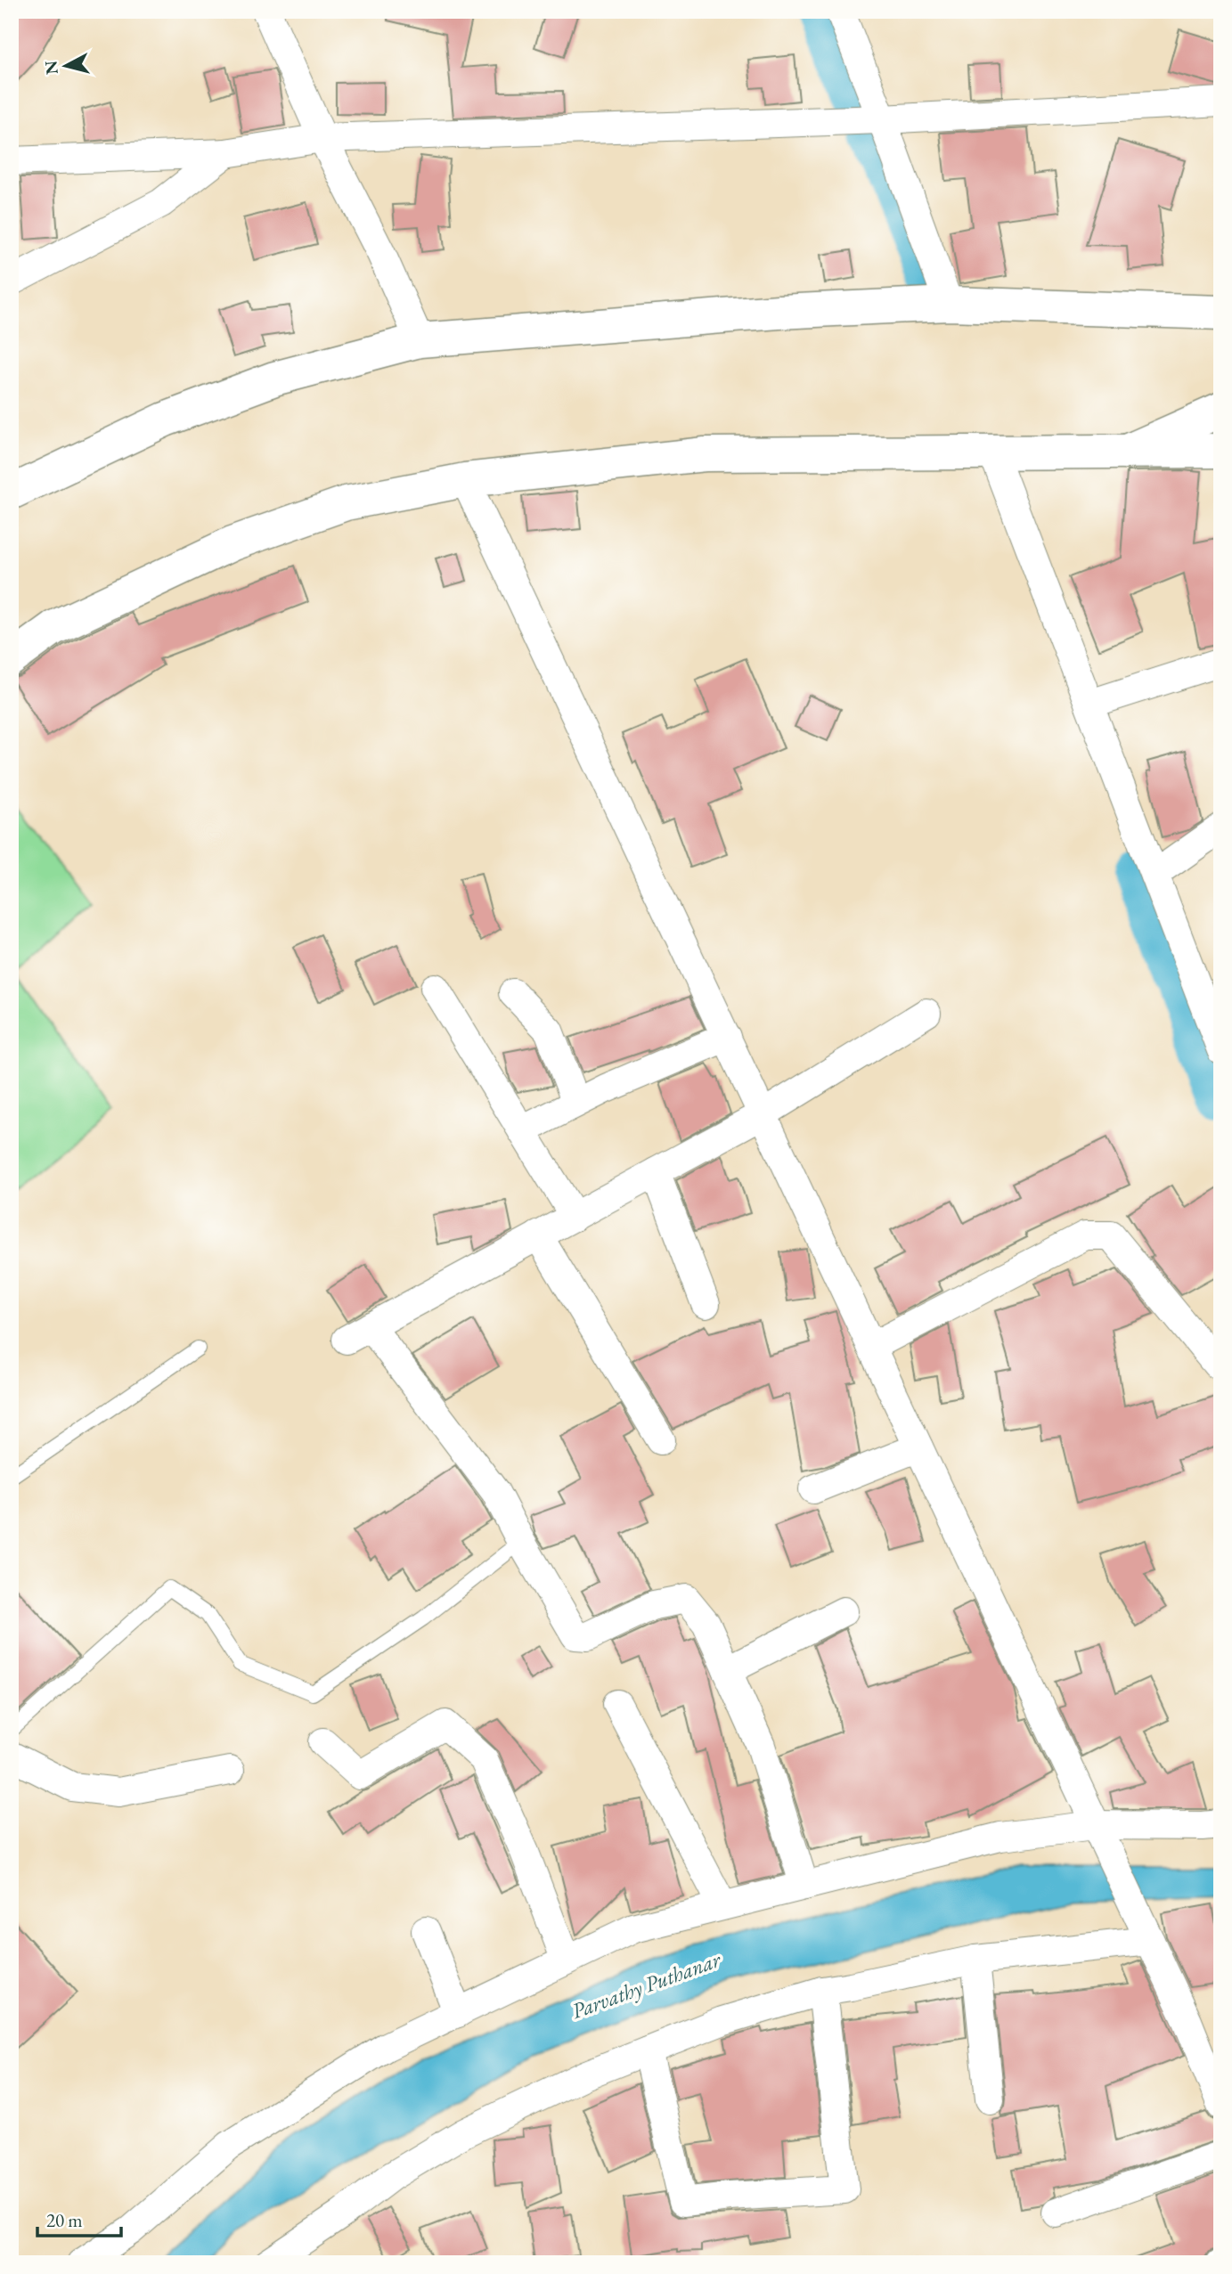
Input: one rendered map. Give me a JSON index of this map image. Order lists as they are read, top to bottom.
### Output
{
  "water": ["Parvathy Puthanar"],
  "scale_bar": "20 m",
  "north": "left"
}
